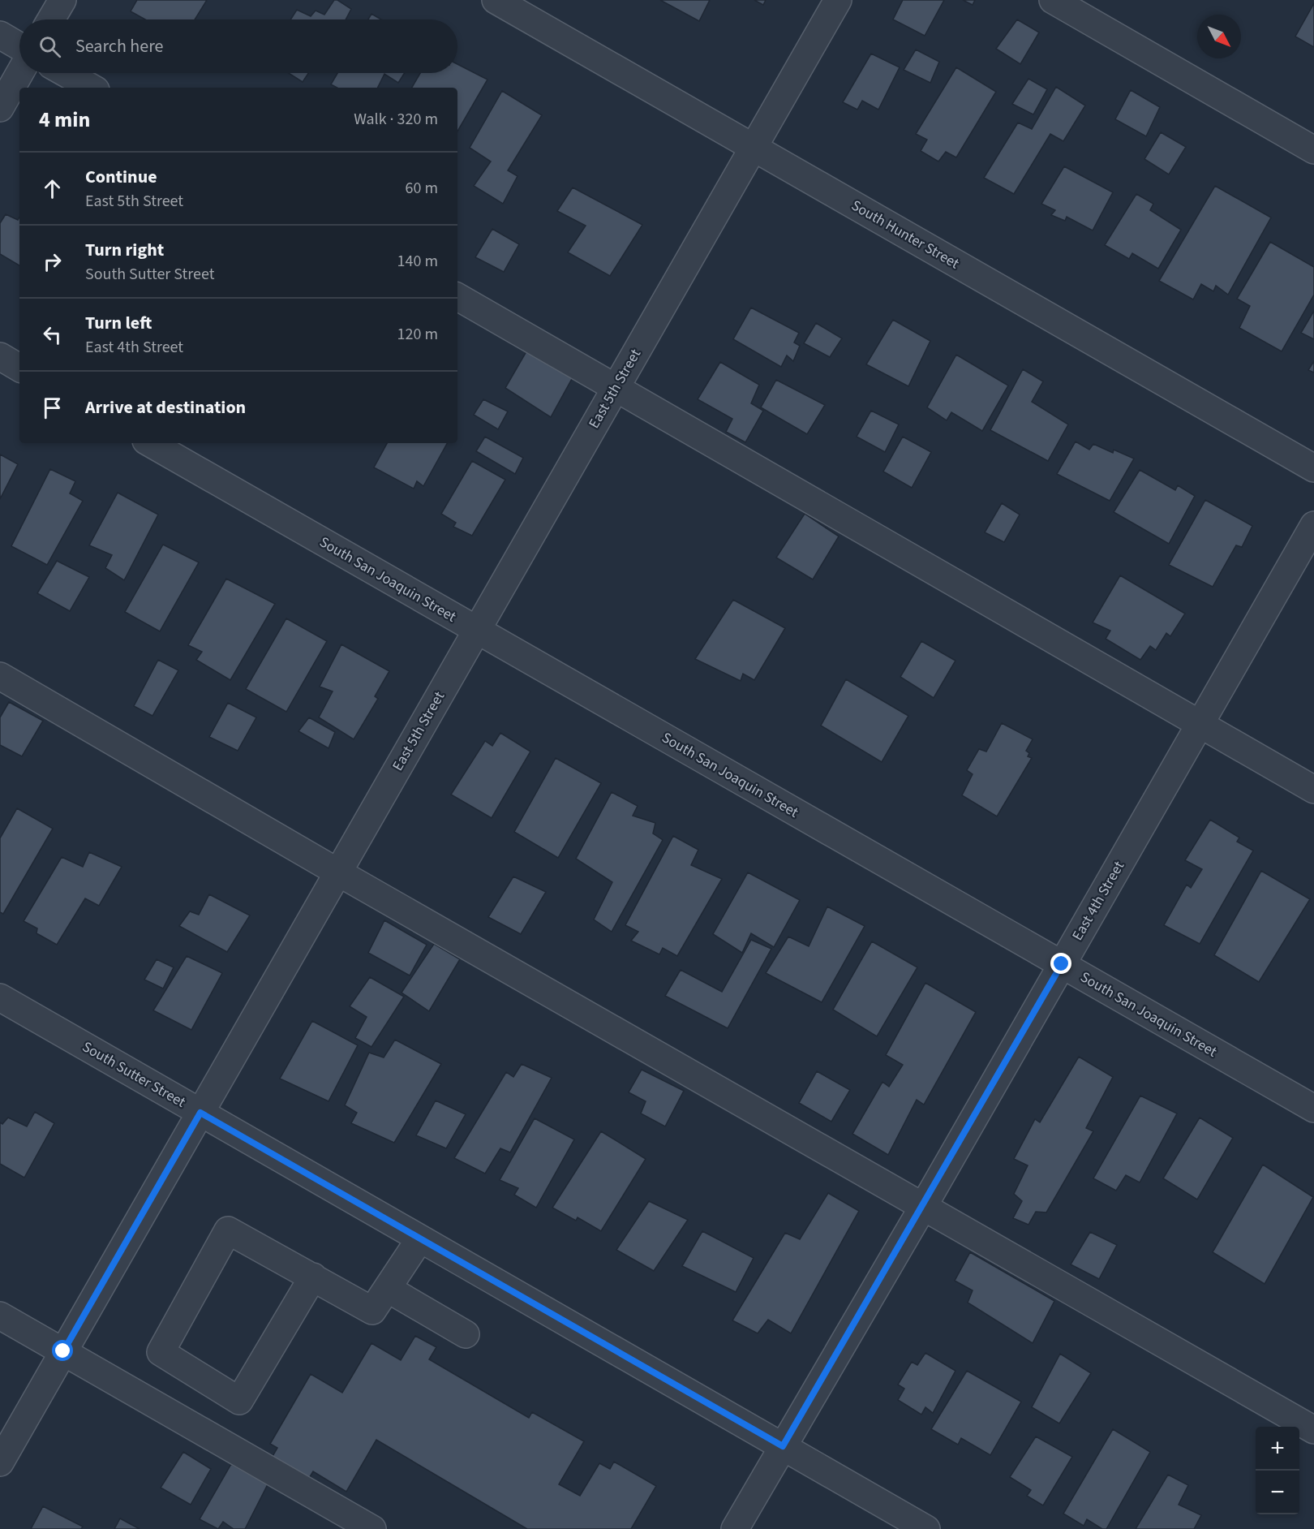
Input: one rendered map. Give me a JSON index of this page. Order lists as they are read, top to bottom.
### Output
{
  "streets": {
    "street": [
      "South Hunter Street",
      "East 5th Street",
      "South San Joaquin Street",
      "East 4th Street",
      "South Sutter Street"
    ]
  },
  "crossings": [
    ["South Hunter Street", "East 5th Street"],
    ["East 5th Street", "South San Joaquin Street"],
    ["East 5th Street", "South Sutter Street"],
    ["South San Joaquin Street", "East 4th Street"],
    ["East 4th Street", "South Sutter Street"]
  ],
  "north": "bottom right",
  "page": {
    "search": "Search here",
    "heading": ["4 min", "Walk · 320 m"],
    "list": [
      ["Continue", "East 5th Street", "60 m"],
      ["Turn right", "South Sutter Street", "140 m"],
      ["Turn left", "East 4th Street", "120 m"],
      "Arrive at destination"
    ],
    "map_buttons": ["+", "−"]
  }
}
